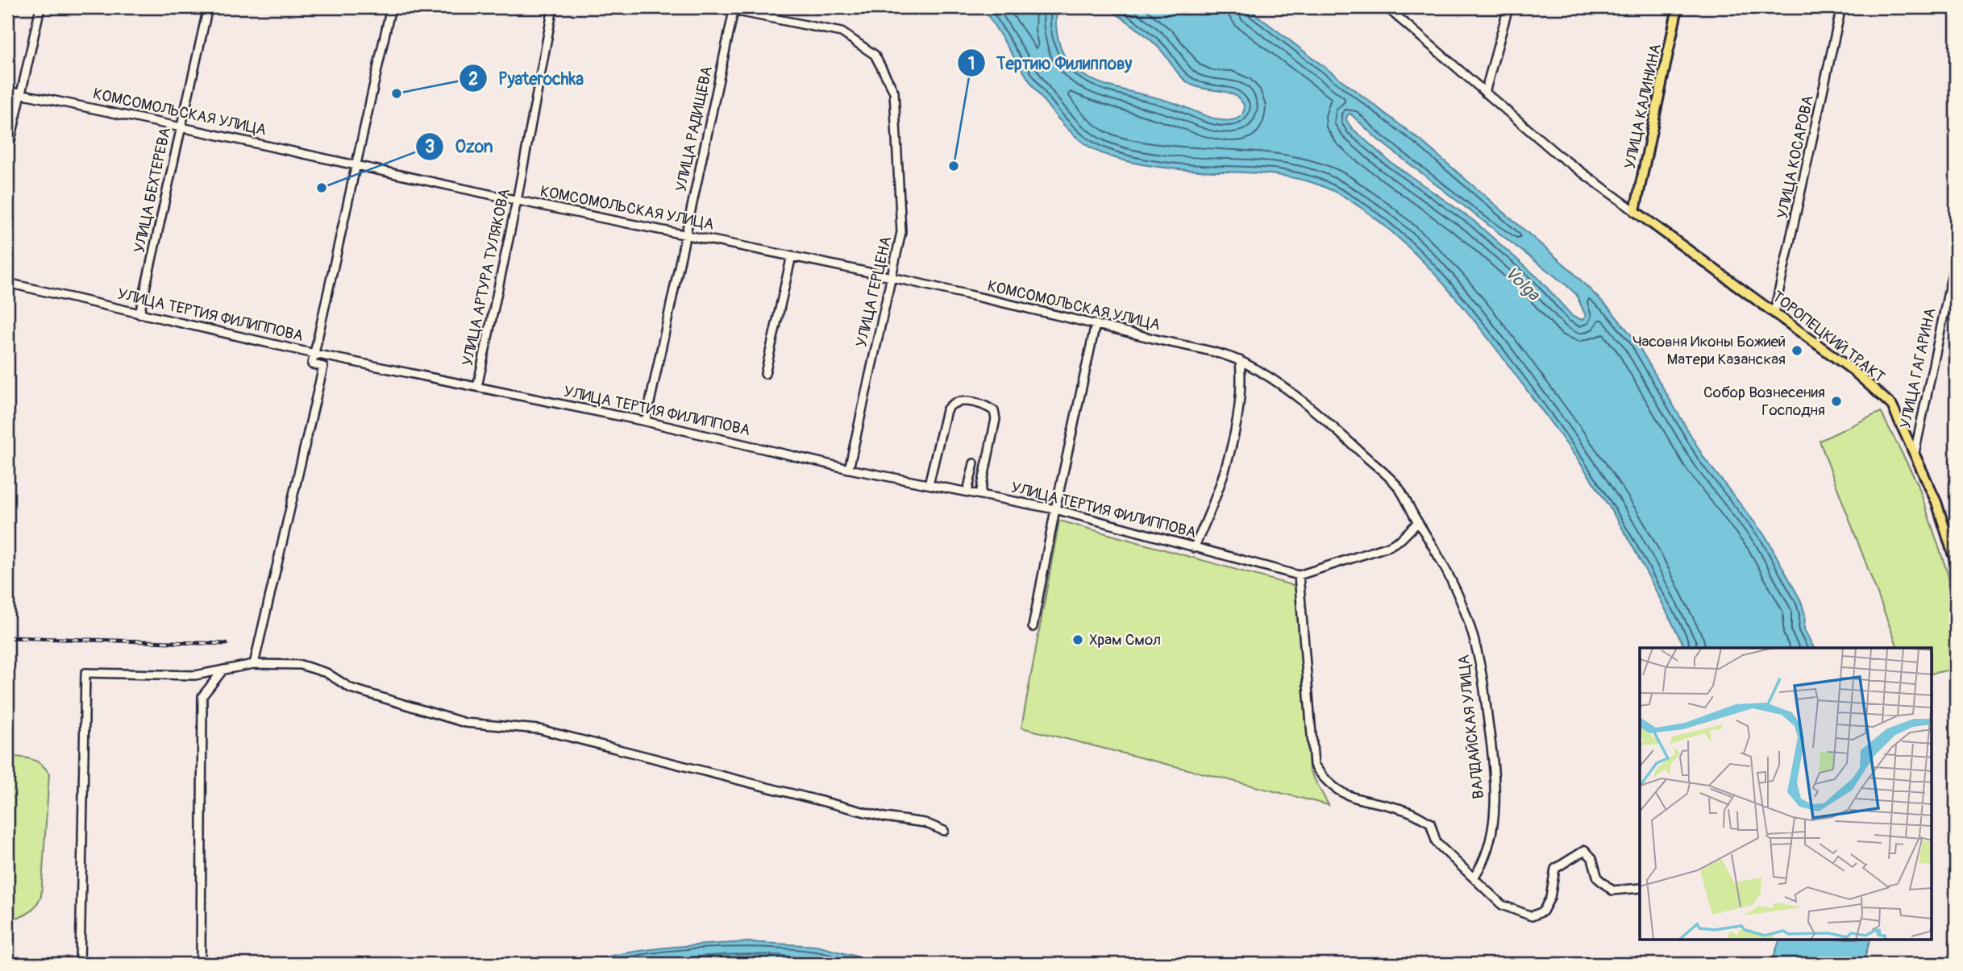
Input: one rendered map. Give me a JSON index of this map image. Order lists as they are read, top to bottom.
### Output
{
  "streets": {
    "main road": ["УЛИЦА КАЛИНИНА", "ТОРОПЕЦКИЙ ТРАКТ"],
    "street": [
      "КОМСОМОЛЬСКАЯ УЛИЦА",
      "УЛИЦА РАДИЩЕВА",
      "УЛИЦА КОСАРОВА",
      "УЛИЦА БЕХТЕРЕВА",
      "УЛИЦА АРТУРА ТУЛЯКОВА",
      "УЛИЦА ГЕРЦЕНА",
      "УЛИЦА ТЕРТИЯ ФИЛИППОВА",
      "УЛИЦА ГАГАРИНА",
      "ВАЛДАЙСКАЯ УЛИЦА"
    ]
  },
  "crossings": [
    ["УЛИЦА КАЛИНИНА", "ТОРОПЕЦКИЙ ТРАКТ"],
    ["КОМСОМОЛЬСКАЯ УЛИЦА", "УЛИЦА РАДИЩЕВА"],
    ["КОМСОМОЛЬСКАЯ УЛИЦА", "УЛИЦА БЕХТЕРЕВА"],
    ["КОМСОМОЛЬСКАЯ УЛИЦА", "УЛИЦА АРТУРА ТУЛЯКОВА"],
    ["КОМСОМОЛЬСКАЯ УЛИЦА", "УЛИЦА ГЕРЦЕНА"],
    ["КОМСОМОЛЬСКАЯ УЛИЦА", "ВАЛДАЙСКАЯ УЛИЦА"],
    ["УЛИЦА РАДИЩЕВА", "УЛИЦА ГЕРЦЕНА"],
    ["УЛИЦА РАДИЩЕВА", "УЛИЦА ТЕРТИЯ ФИЛИППОВА"],
    ["УЛИЦА КОСАРОВА", "ТОРОПЕЦКИЙ ТРАКТ"],
    ["УЛИЦА БЕХТЕРЕВА", "УЛИЦА ТЕРТИЯ ФИЛИППОВА"],
    ["УЛИЦА АРТУРА ТУЛЯКОВА", "УЛИЦА ТЕРТИЯ ФИЛИППОВА"],
    ["УЛИЦА ГЕРЦЕНА", "УЛИЦА ТЕРТИЯ ФИЛИППОВА"],
    ["ТОРОПЕЦКИЙ ТРАКТ", "УЛИЦА ГАГАРИНА"]
  ],
  "water": ["Volga"],
  "places": [
    "Pyaterochka",
    "Тертию Филиппову",
    "Ozon",
    "Часовня Иконы Божией Матери Казанская",
    "Собор Вознесения Господня",
    "Храм Смол"
  ]
}
